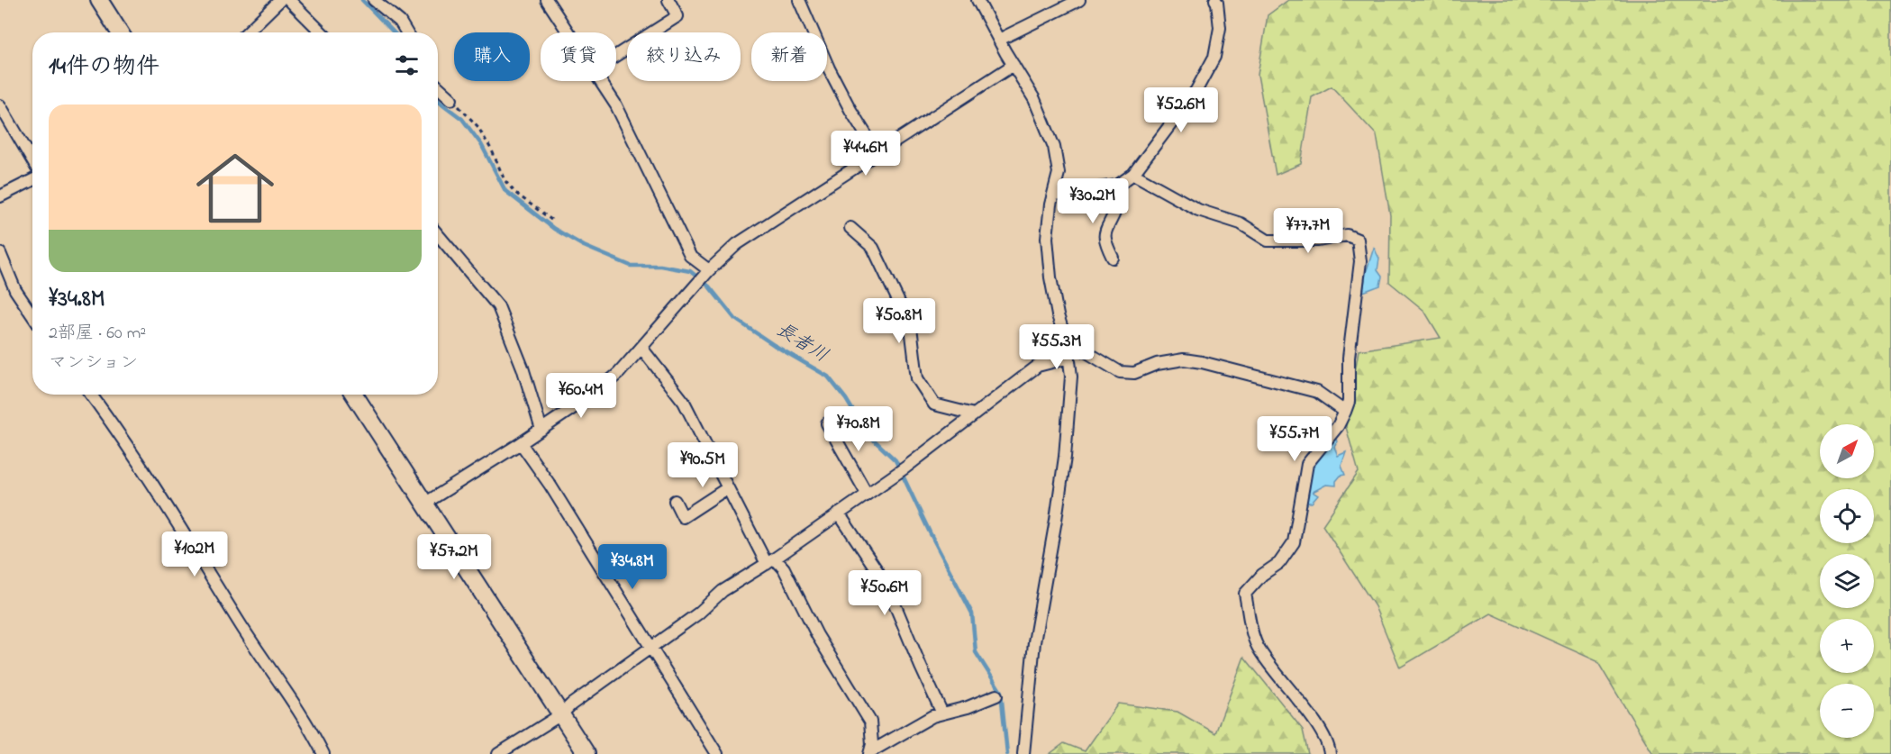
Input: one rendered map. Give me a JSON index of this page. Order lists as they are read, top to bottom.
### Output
{
  "water": ["長者川"],
  "north": "top right",
  "page": {
    "chip": [
      "購入",
      "賃貸",
      "絞り込み",
      "新着"
    ],
    "heading": "14件の物件",
    "price": [
      "¥52.6M",
      "¥44.6M",
      "¥30.2M",
      "¥77.7M",
      "¥50.8M",
      "¥55.3M",
      "¥60.4M",
      "¥70.8M",
      "¥55.7M",
      "¥90.5M",
      "¥102M",
      "¥57.2M",
      "¥34.8M",
      "¥50.6M"
    ],
    "list": [
      {
        "name": "¥34.8M",
        "note": "2部屋 · 60 m² · マンション"
      }
    ],
    "map_buttons": ["+", "−"]
  }
}
